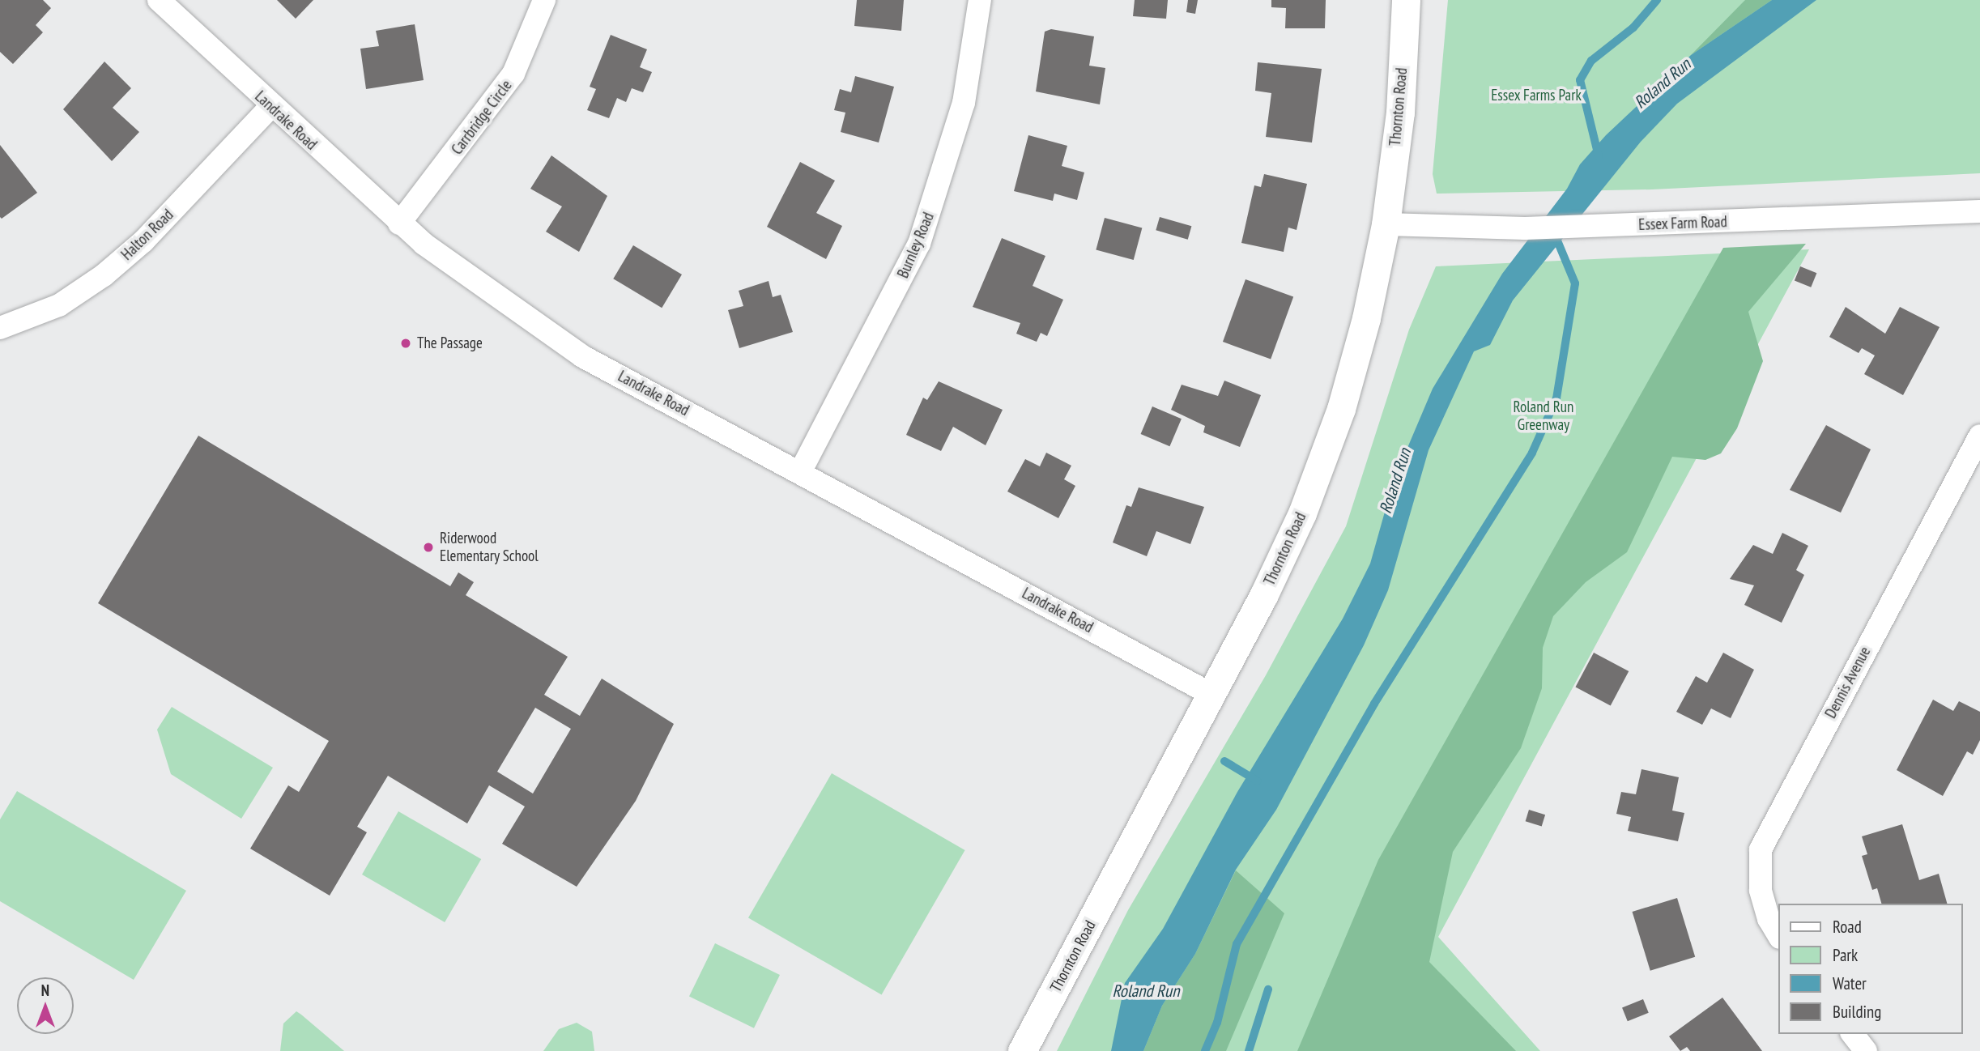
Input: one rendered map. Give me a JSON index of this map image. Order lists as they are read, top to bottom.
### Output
{
  "streets": {
    "street": [
      "Thornton Road",
      "Carrbridge Circle",
      "Landrake Road",
      "Essex Farm Road",
      "Halton Road",
      "Burnley Road",
      "Dennis Avenue"
    ]
  },
  "crossings": [
    ["Thornton Road", "Landrake Road"],
    ["Thornton Road", "Essex Farm Road"],
    ["Carrbridge Circle", "Landrake Road"],
    ["Landrake Road", "Halton Road"],
    ["Landrake Road", "Burnley Road"]
  ],
  "water": ["Roland Run"],
  "parks": ["Essex Farms Park", "Roland Run Greenway"],
  "places": ["The Passage", "Riderwood Elementary School"],
  "legend": [
    "Road",
    "Park",
    "Water",
    "Building"
  ],
  "north": "top"
}
